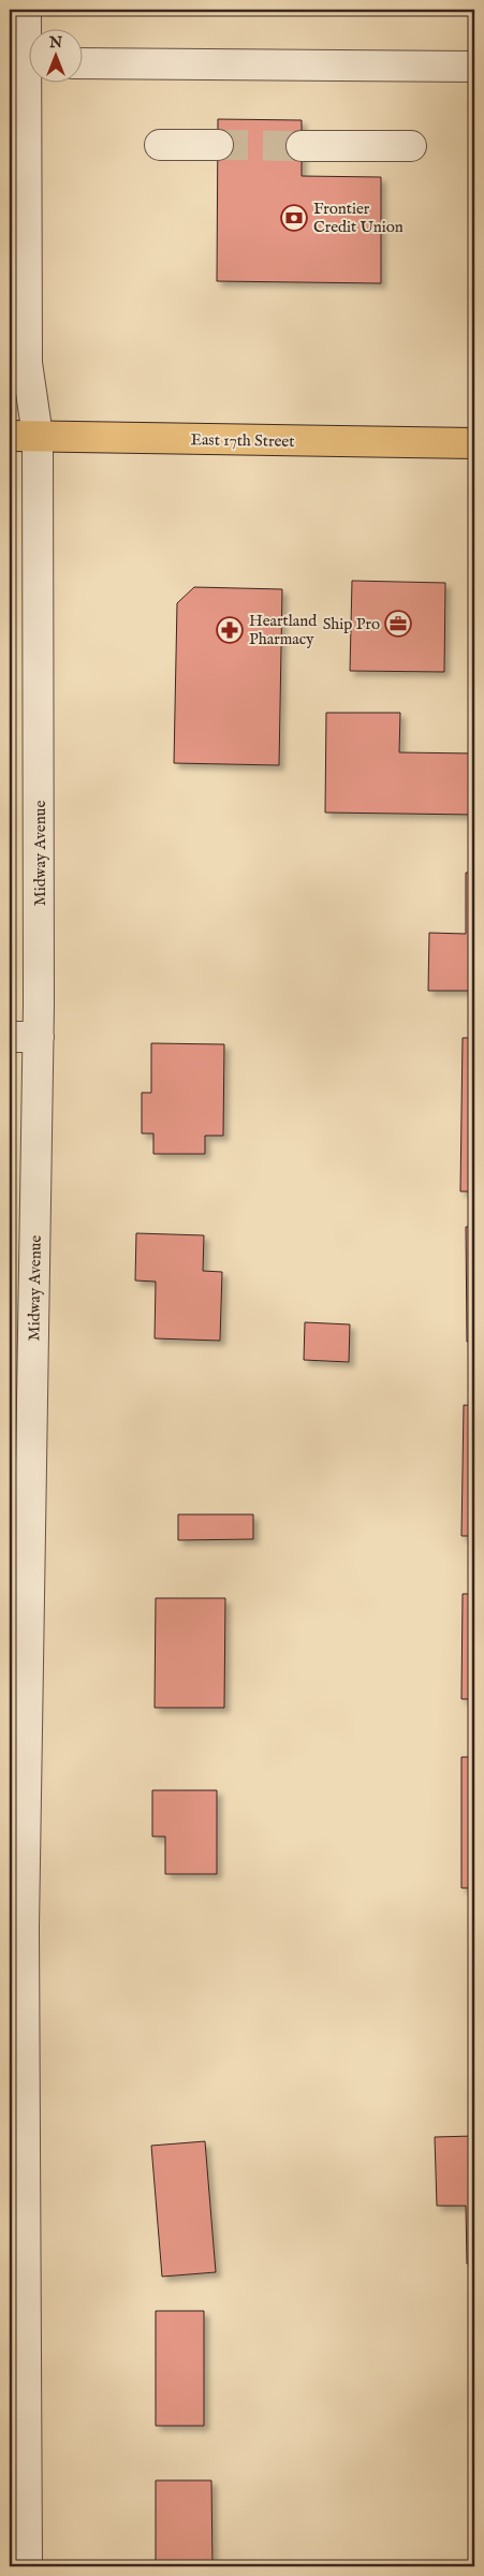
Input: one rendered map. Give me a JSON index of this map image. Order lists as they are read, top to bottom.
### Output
{
  "streets": {
    "main road": ["East 17th Street"],
    "street": ["Midway Avenue"]
  },
  "crossings": [
    ["East 17th Street", "Midway Avenue"]
  ],
  "places": {
    "bank": ["Frontier Credit Union"],
    "office": ["Ship Pro"],
    "pharmacy": ["Heartland Pharmacy"]
  },
  "north": "top"
}
